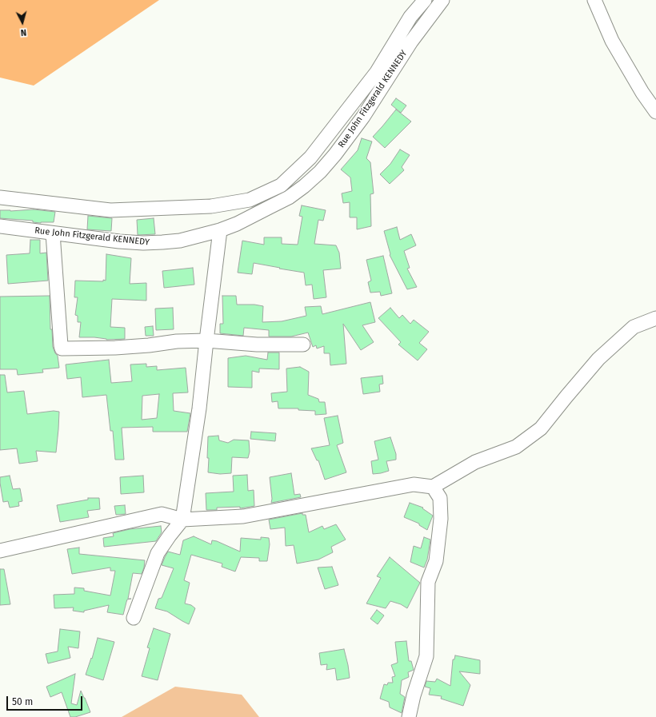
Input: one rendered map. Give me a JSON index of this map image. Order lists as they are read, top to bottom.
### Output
{
  "streets": {
    "street": ["Rue John Fitzgerald KENNEDY"]
  },
  "scale_bar": "50 m",
  "north": "bottom"
}
